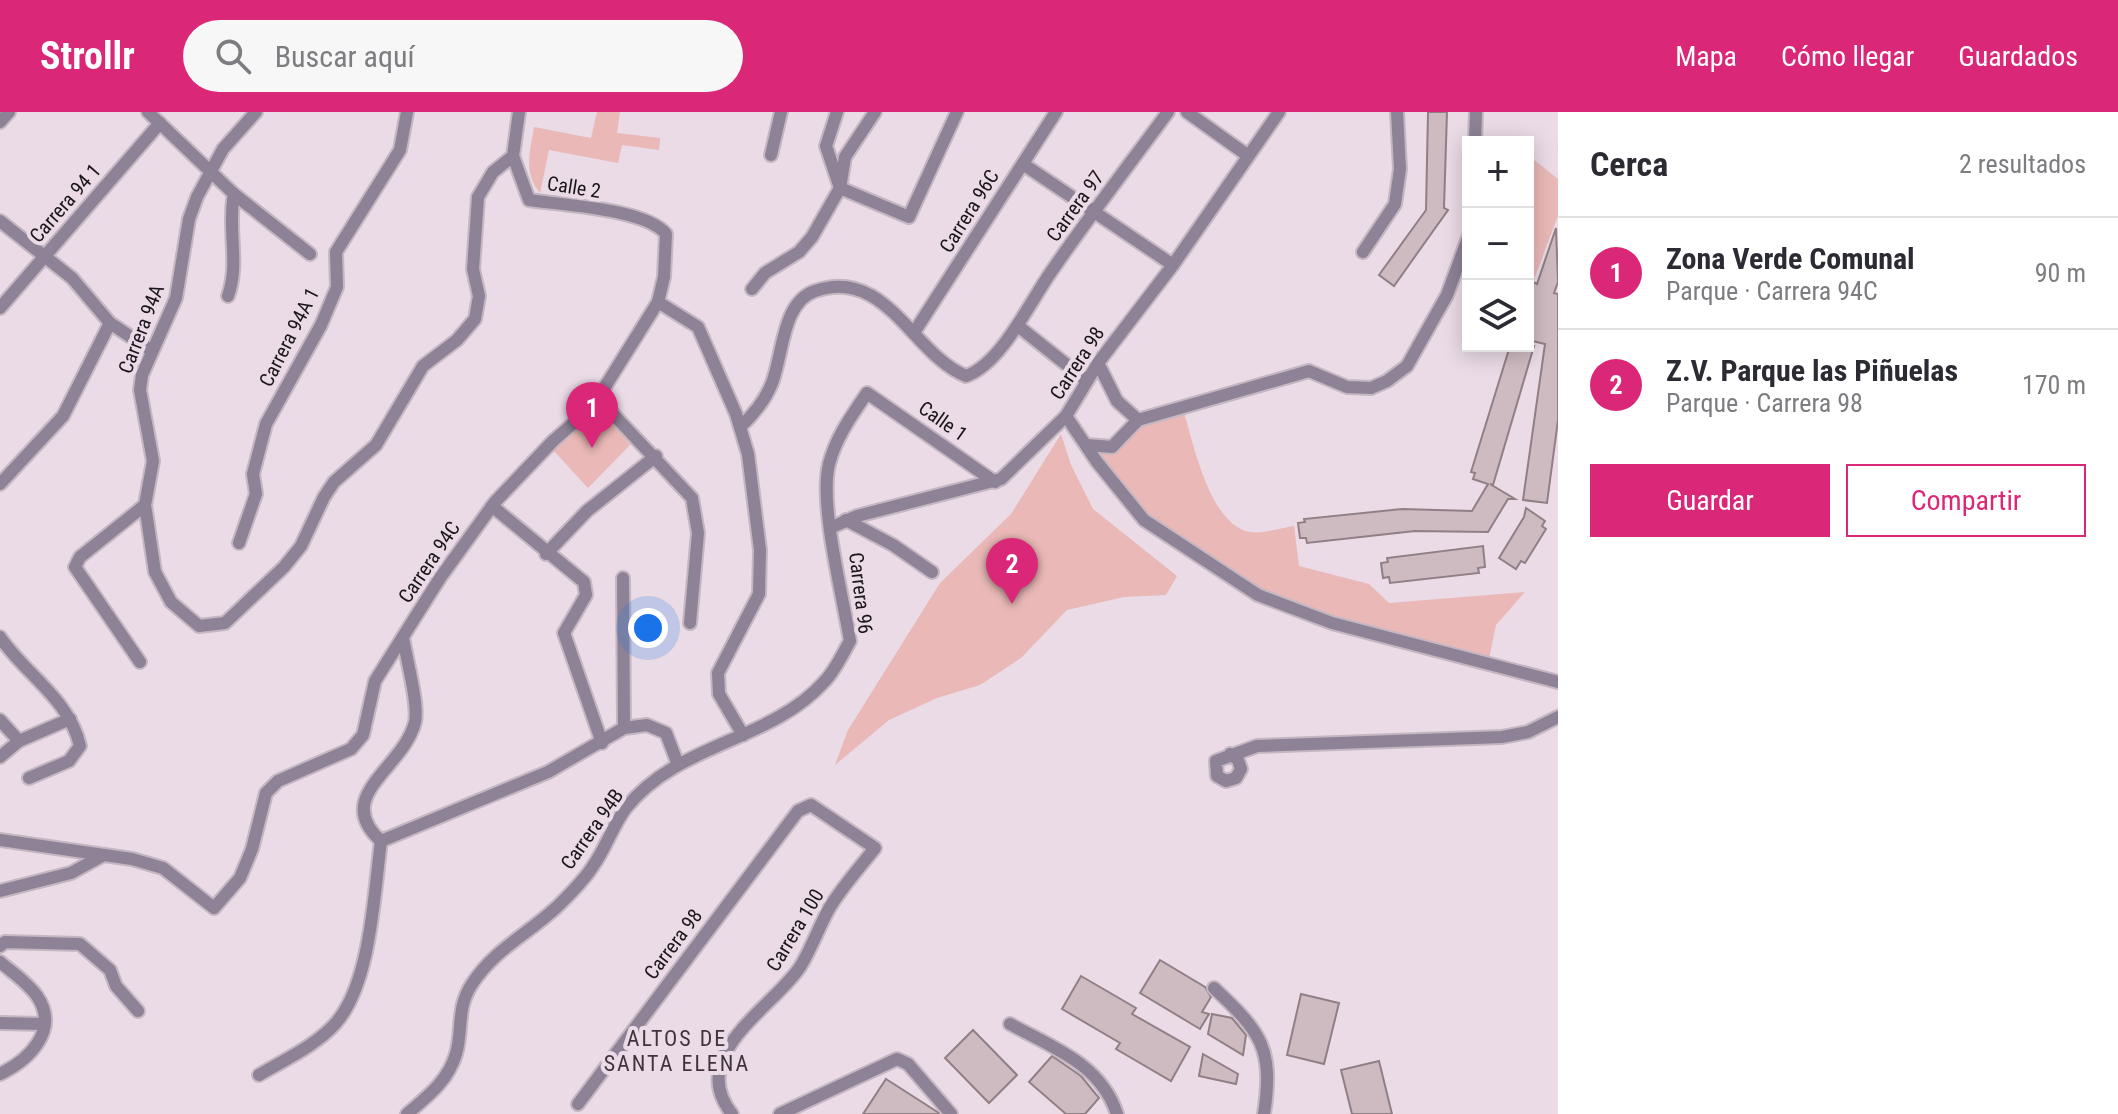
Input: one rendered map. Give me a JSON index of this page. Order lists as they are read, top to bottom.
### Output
{
  "streets": {
    "street": [
      "Calle 2",
      "Carrera 94 1",
      "Carrera 97",
      "Carrera 96C",
      "Carrera 94A",
      "Carrera 94A 1",
      "Carrera 98",
      "Calle 1",
      "Carrera 94C",
      "Carrera 96",
      "Carrera 94B",
      "Carrera 100"
    ]
  },
  "crossings": [
    ["Calle 2", "Carrera 94C"],
    ["Carrera 97", "Carrera 96C"],
    ["Carrera 98", "Calle 1"],
    ["Carrera 98", "Carrera 96"],
    ["Carrera 98", "Carrera 100"],
    ["Calle 1", "Carrera 96"],
    ["Carrera 96", "Carrera 94B"]
  ],
  "districts": ["ALTOS DE SANTA ELENA"],
  "page": {
    "header": "Strollr",
    "search": "Buscar aquí",
    "nav": ["Mapa", "Cómo llegar", "Guardados"],
    "heading": ["Cerca", "2 resultados"],
    "map_buttons": ["+", "−"],
    "list": [
      {
        "mark": "1",
        "name": "Zona Verde Comunal",
        "note": "Parque · Carrera 94C",
        "value": "90 m"
      },
      {
        "mark": "2",
        "name": "Z.V. Parque las Piñuelas",
        "note": "Parque · Carrera 98",
        "value": "170 m"
      }
    ],
    "pins": ["1", "2"],
    "buttons": ["Guardar", "Compartir"]
  }
}
